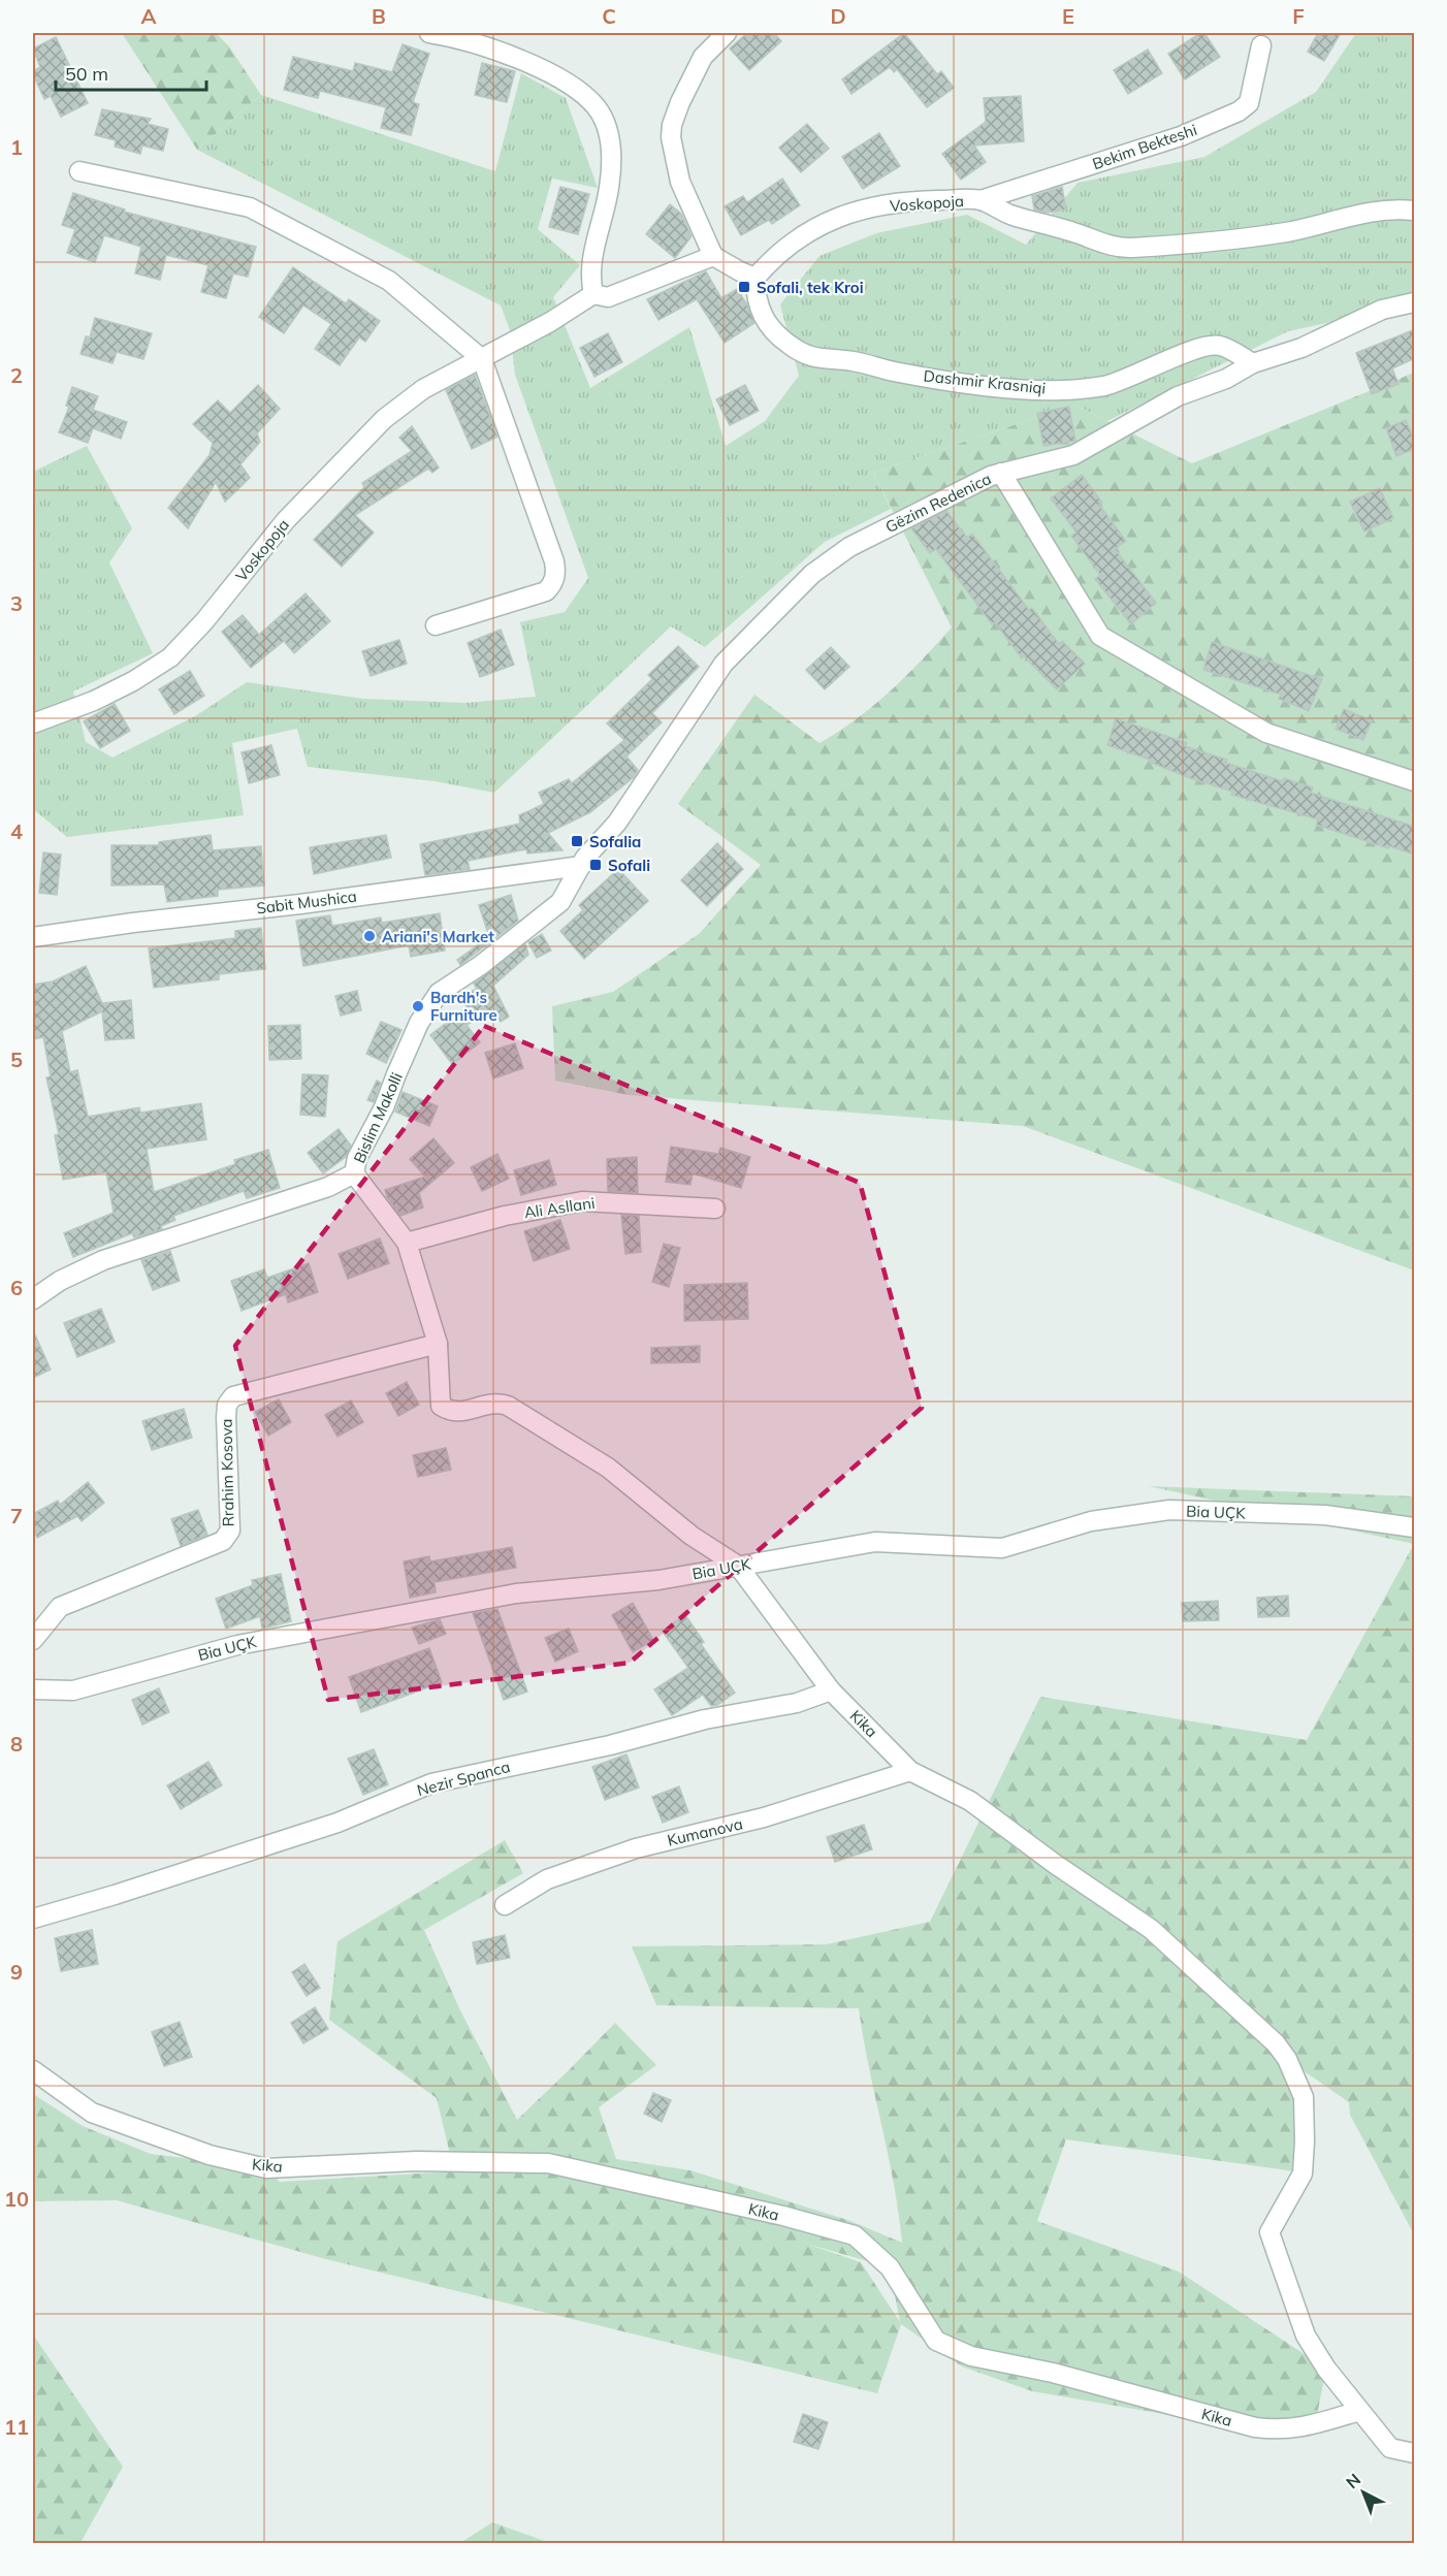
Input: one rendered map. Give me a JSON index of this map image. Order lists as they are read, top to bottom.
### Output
{
  "streets": {
    "street": [
      "Bekim Bekteshi",
      "Voskopoja",
      "Dashmir Krasniqi",
      "Gëzim Redenica",
      "Sabit Mushica",
      "Bislim Makolli",
      "Ali Asllani",
      "Rrahim Kosova",
      "Bia UÇK",
      "Kika",
      "Nezir Spanca",
      "Kumanova"
    ]
  },
  "crossings": [
    ["Bekim Bekteshi", "Voskopoja"],
    ["Voskopoja", "Dashmir Krasniqi"],
    ["Dashmir Krasniqi", "Gëzim Redenica"],
    ["Gëzim Redenica", "Sabit Mushica"],
    ["Gëzim Redenica", "Bislim Makolli"],
    ["Sabit Mushica", "Bislim Makolli"],
    ["Bia UÇK", "Kika"],
    ["Kika", "Nezir Spanca"],
    ["Kika", "Kumanova"]
  ],
  "places": {
    "transit": ["Sofali, tek Kroi", "Sofalia", "Sofali"],
    "other": ["Ariani's Market", "Bardh's Furniture"]
  },
  "scale_bar": "50 m",
  "north": "top left",
  "grid": {
    "columns": [
      "A",
      "B",
      "C",
      "D",
      "E",
      "F"
    ],
    "rows": [
      "1",
      "2",
      "3",
      "4",
      "5",
      "6",
      "7",
      "8",
      "9",
      "10",
      "11"
    ]
  }
}
